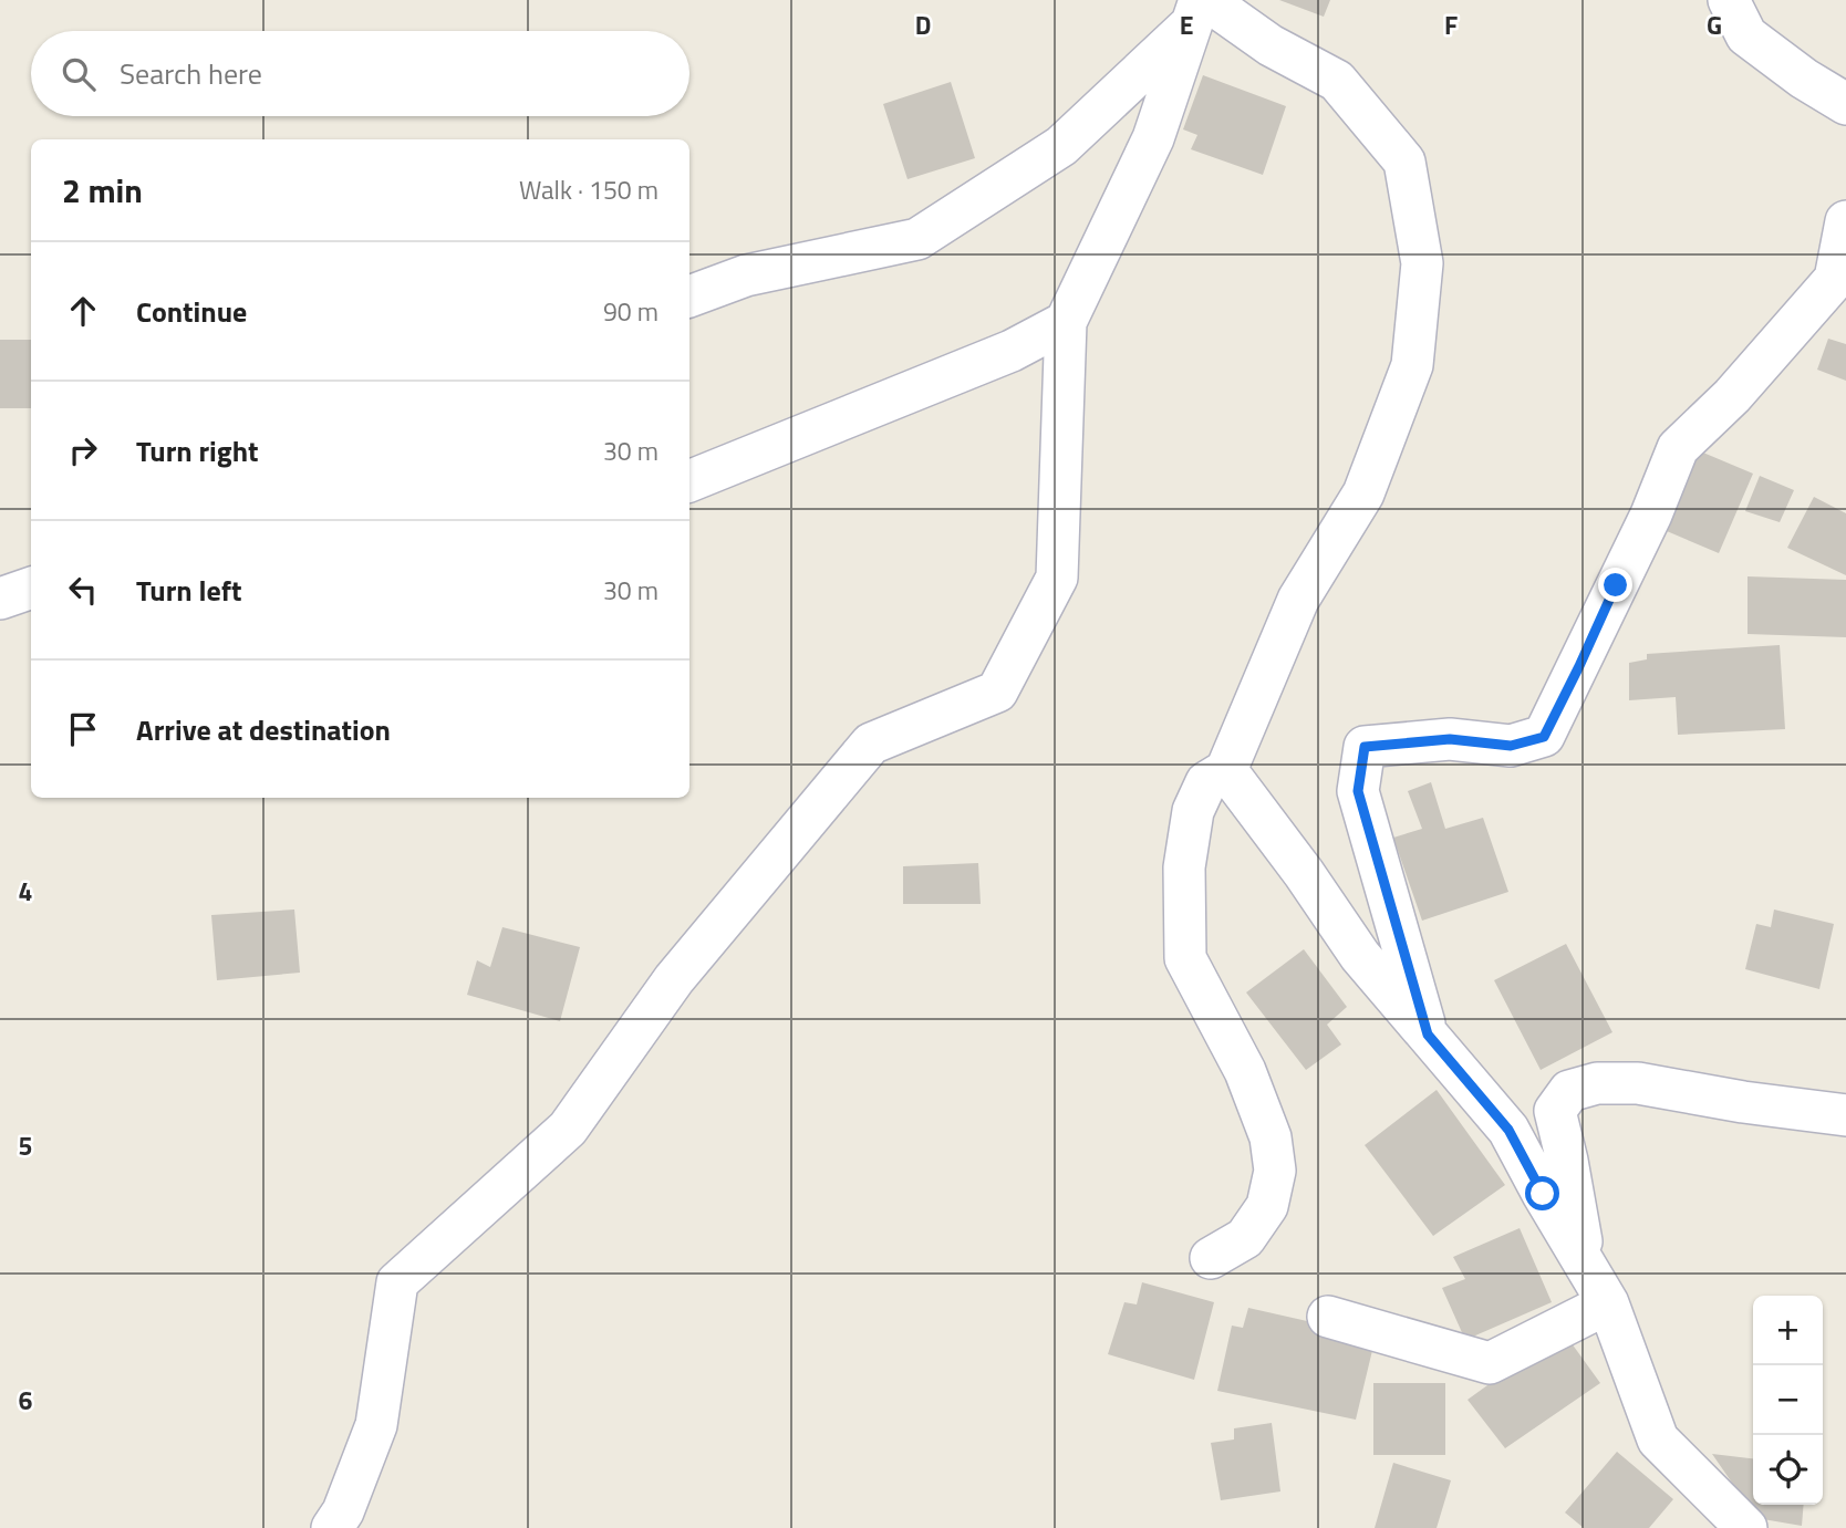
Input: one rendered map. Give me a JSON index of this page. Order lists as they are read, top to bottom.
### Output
{
  "page": {
    "search": "Search here",
    "heading": ["2 min", "Walk · 150 m"],
    "list": [
      ["Continue", "90 m"],
      ["Turn right", "30 m"],
      ["Turn left", "30 m"],
      "Arrive at destination"
    ],
    "map_buttons": ["+", "−"]
  },
  "grid": {
    "columns": [
      "D",
      "E",
      "F",
      "G"
    ],
    "rows": ["4", "5", "6"]
  }
}
